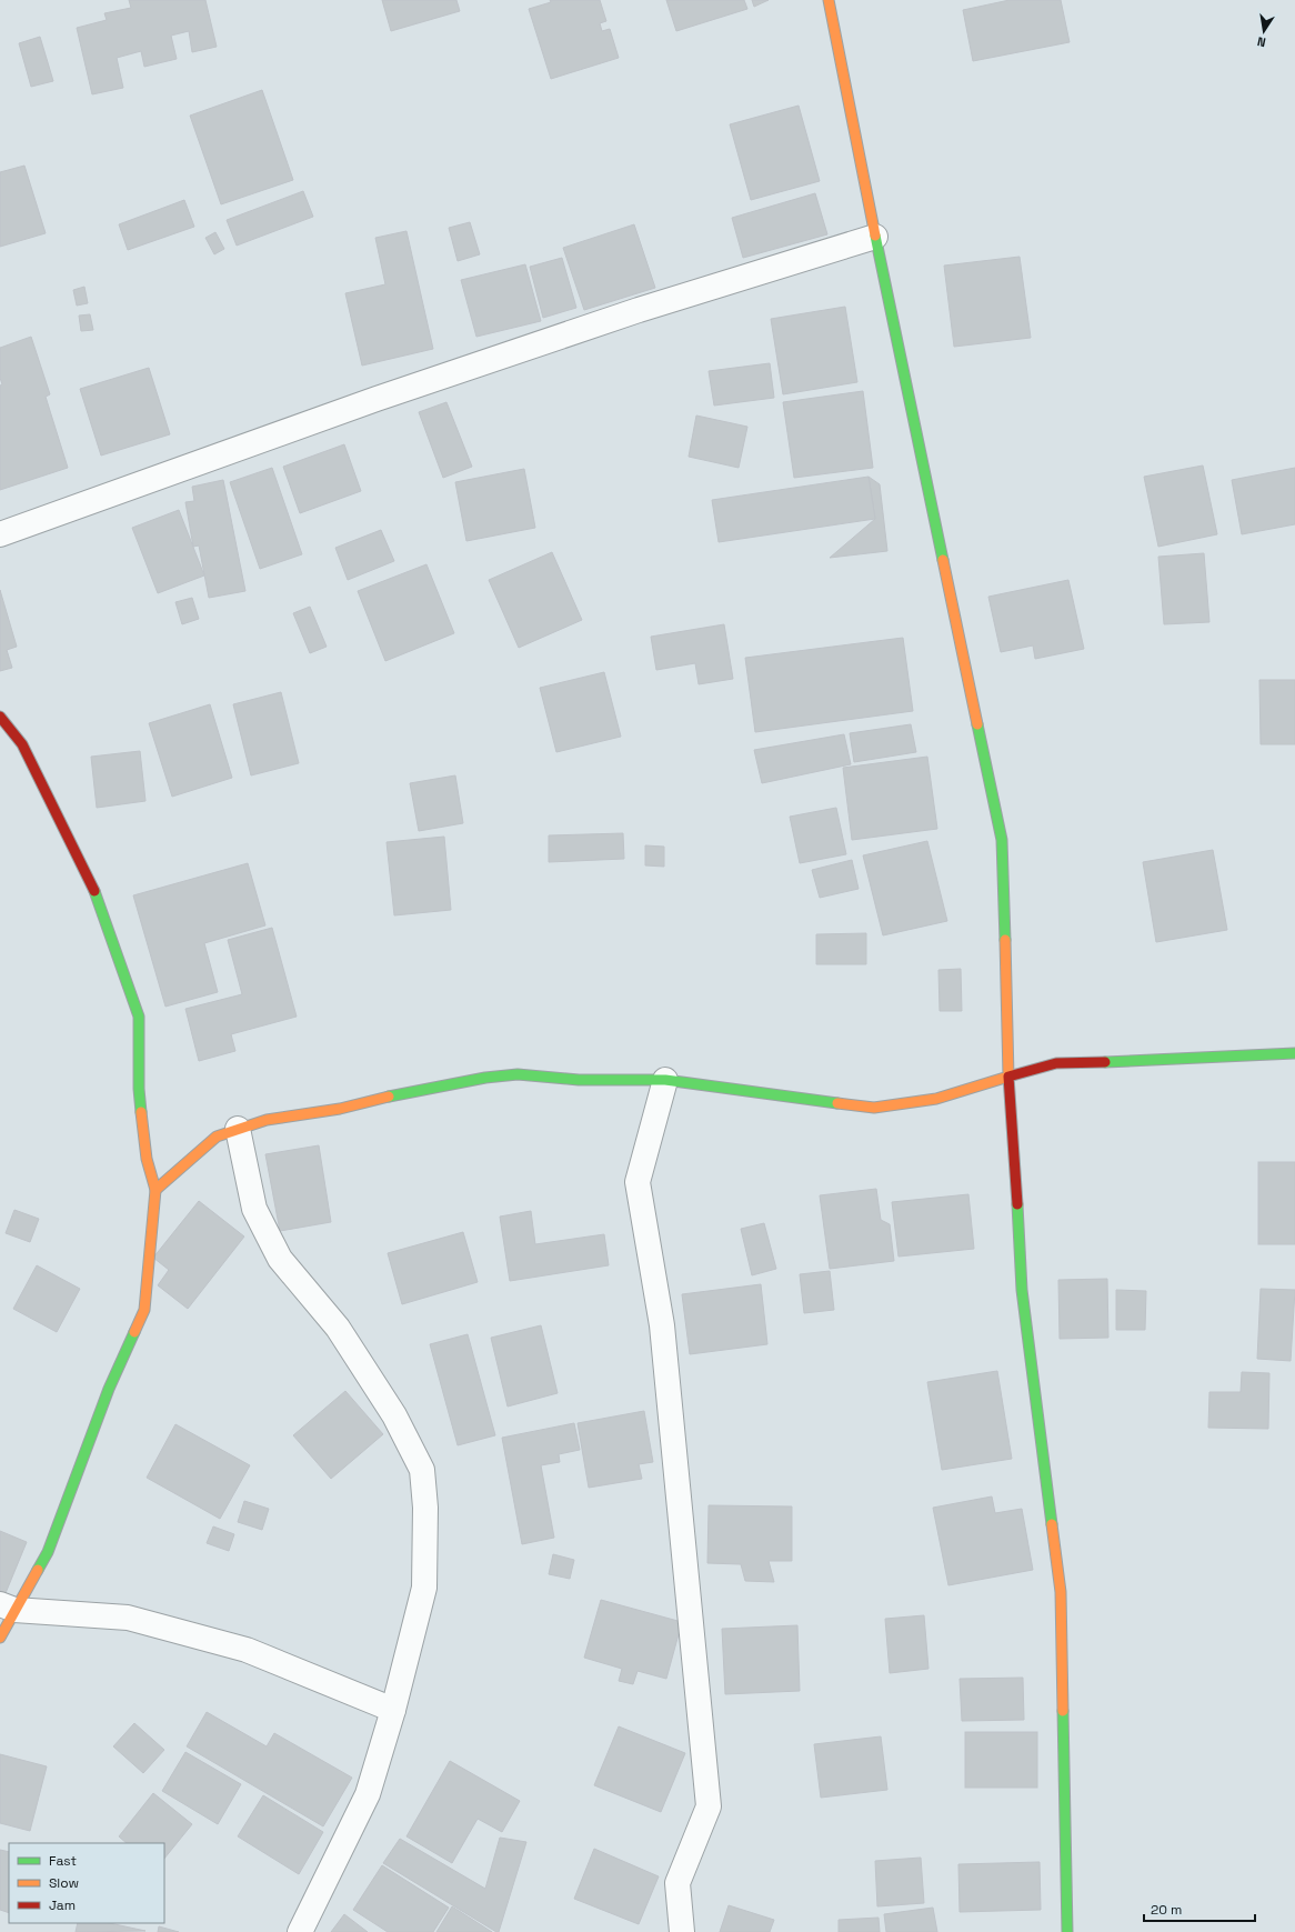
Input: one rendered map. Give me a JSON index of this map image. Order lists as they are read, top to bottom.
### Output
{
  "legend": ["Fast", "Slow", "Jam"],
  "scale_bar": "20 m",
  "north": "bottom"
}
